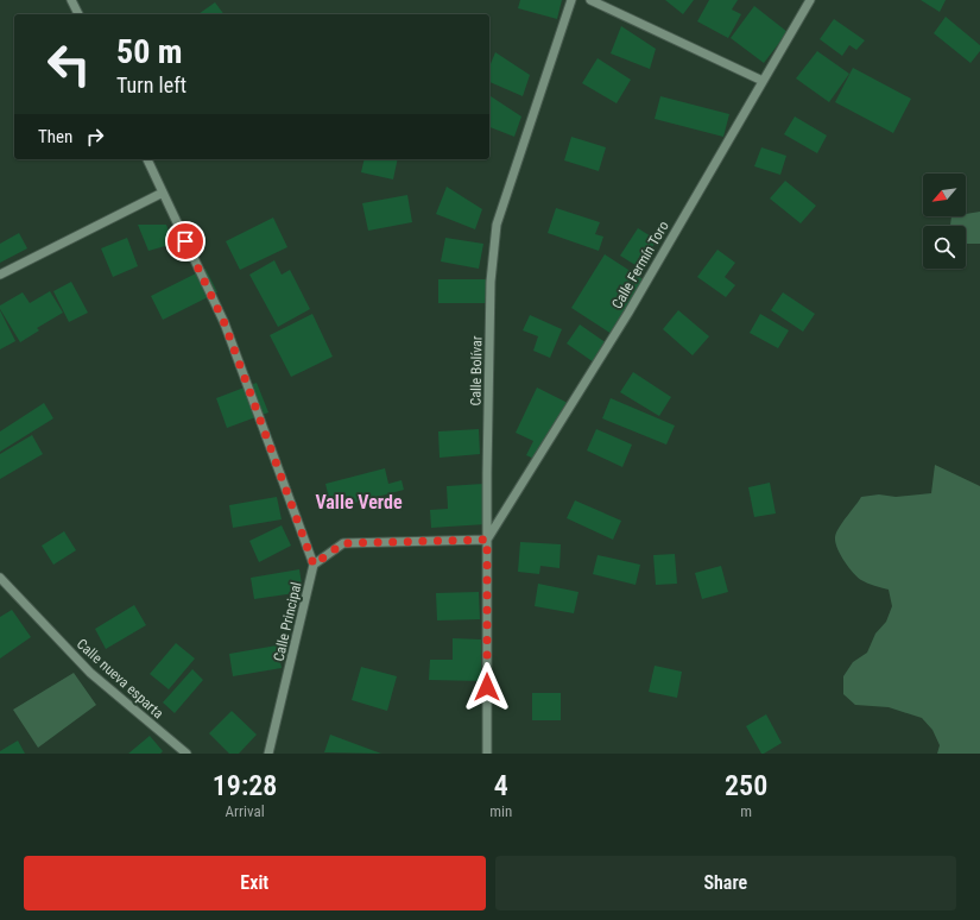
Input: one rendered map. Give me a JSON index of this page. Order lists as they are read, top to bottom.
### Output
{
  "streets": {
    "street": [
      "Calle Fermín Toro",
      "Calle Bolívar",
      "Calle Principal",
      "Calle nueva esparta"
    ]
  },
  "crossings": [
    ["Calle Fermín Toro", "Calle Bolívar"]
  ],
  "districts": ["Valle Verde"],
  "north": "bottom left",
  "page": {
    "turn": ["50 m", "Turn left"],
    "then": "Then",
    "eta": [
      "19:28",
      "Arrival",
      "4",
      "min",
      "250",
      "m"
    ],
    "buttons": ["Exit", "Share"]
  }
}
